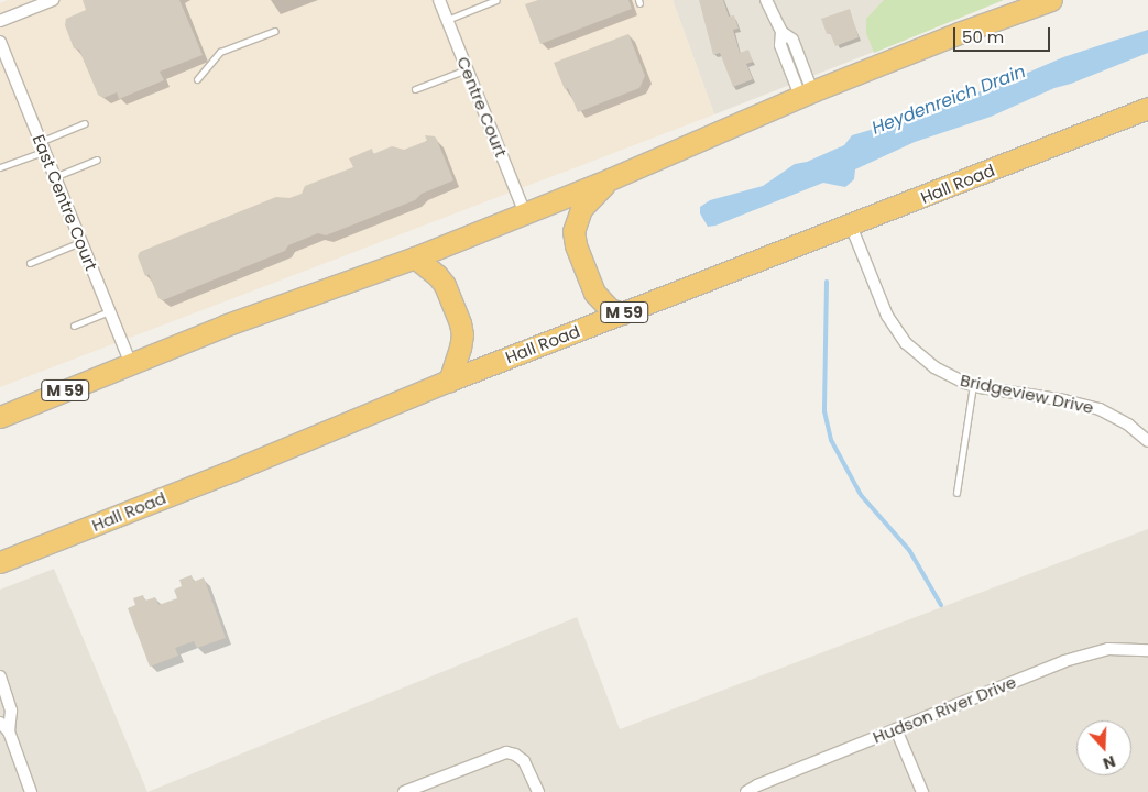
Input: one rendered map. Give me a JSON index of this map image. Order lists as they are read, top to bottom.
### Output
{
  "streets": {
    "highway": ["Hall Road", "M 59"],
    "street": [
      "Centre Court",
      "East Centre Court",
      "Bridgeview Drive",
      "Hudson River Drive"
    ]
  },
  "crossings": [
    ["Centre Court", "M 59"],
    ["Hall Road", "Bridgeview Drive"],
    ["East Centre Court", "M 59"]
  ],
  "water": ["Heydenreich Drain"],
  "scale_bar": "50 m",
  "north": "bottom"
}
